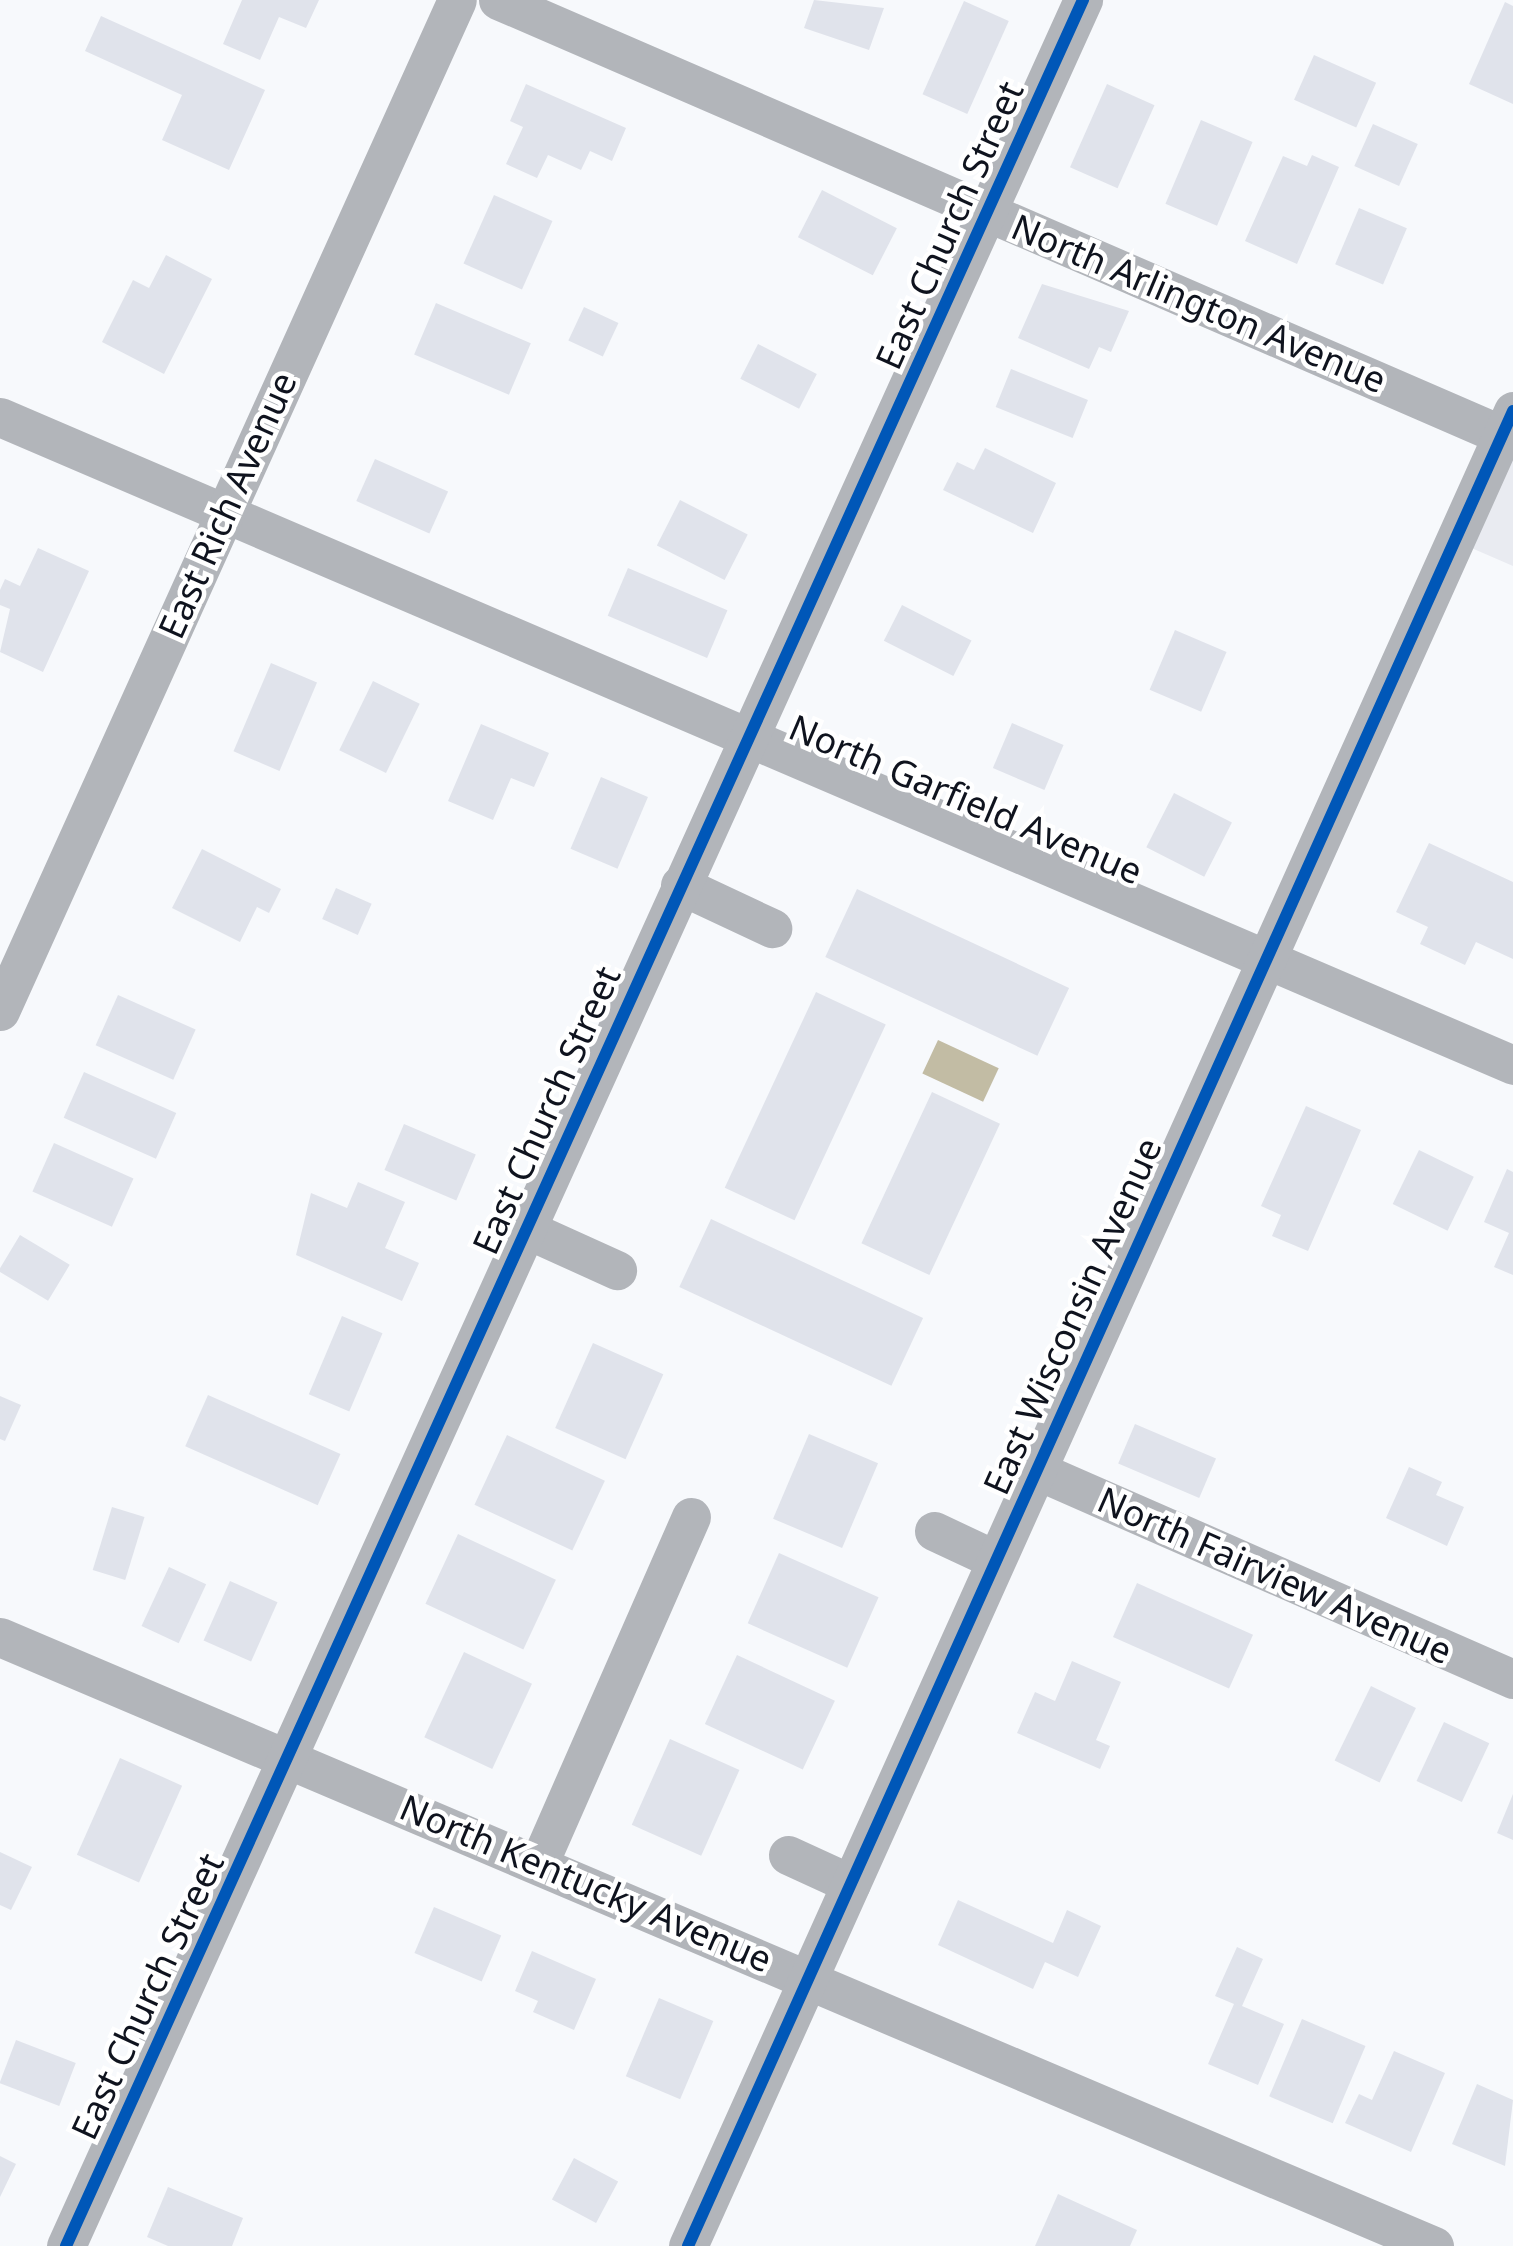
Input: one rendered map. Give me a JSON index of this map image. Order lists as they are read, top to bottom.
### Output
{
  "streets": {
    "street": [
      "East Church Street",
      "North Arlington Avenue",
      "East Rich Avenue",
      "North Garfield Avenue",
      "East Wisconsin Avenue",
      "North Fairview Avenue",
      "North Kentucky Avenue"
    ]
  },
  "crossings": [
    ["East Church Street", "North Arlington Avenue"],
    ["East Church Street", "North Garfield Avenue"],
    ["East Church Street", "North Kentucky Avenue"],
    ["North Arlington Avenue", "East Wisconsin Avenue"],
    ["East Rich Avenue", "North Garfield Avenue"],
    ["North Garfield Avenue", "East Wisconsin Avenue"],
    ["East Wisconsin Avenue", "North Fairview Avenue"],
    ["East Wisconsin Avenue", "North Kentucky Avenue"]
  ]
}
